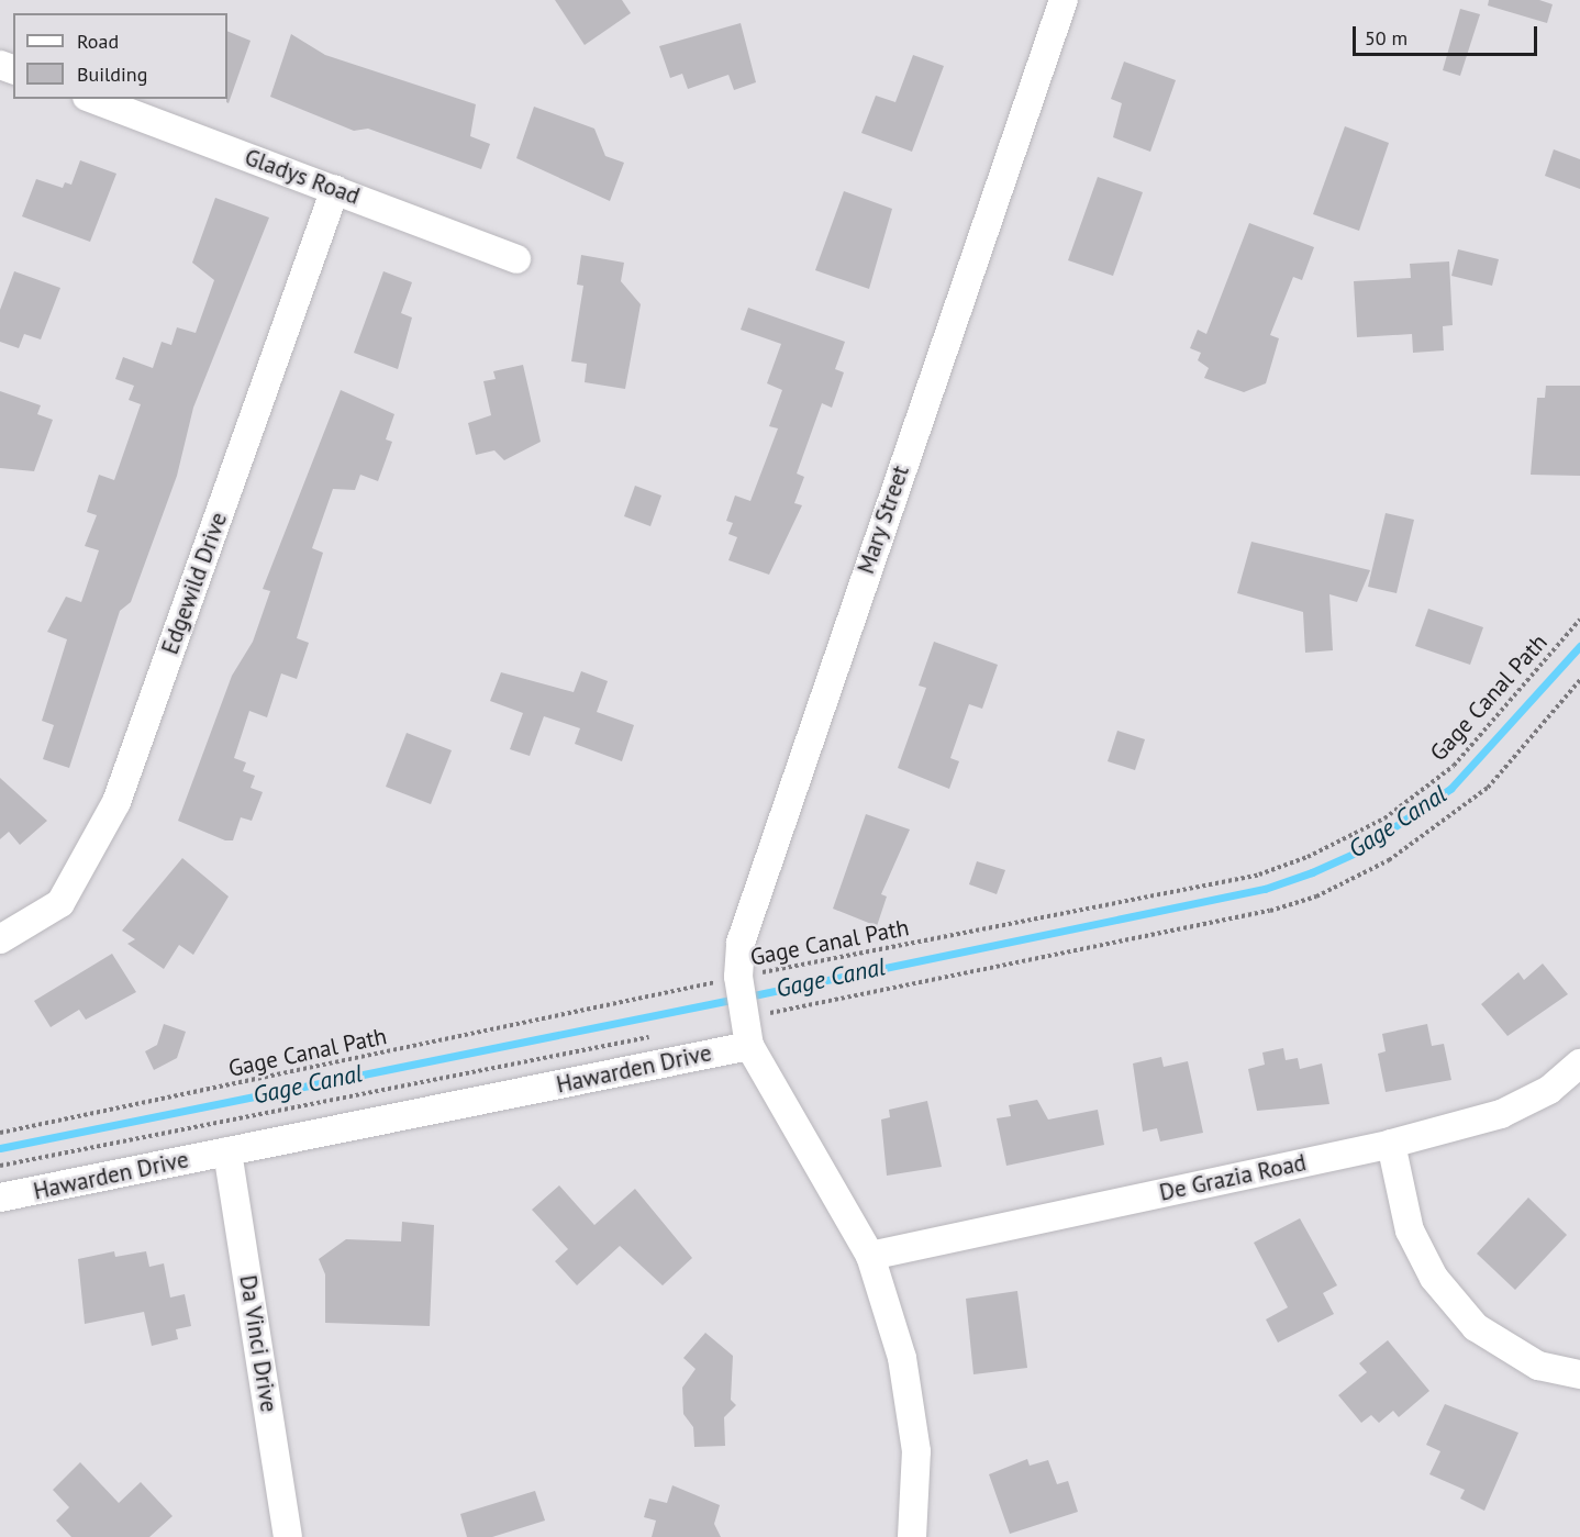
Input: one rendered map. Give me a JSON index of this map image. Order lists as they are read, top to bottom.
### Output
{
  "streets": {
    "street": [
      "Gladys Road",
      "Mary Street",
      "Edgewild Drive",
      "Hawarden Drive",
      "De Grazia Road",
      "Da Vinci Drive"
    ],
    "path": ["Gage Canal Path"]
  },
  "crossings": [
    ["Gladys Road", "Edgewild Drive"],
    ["Mary Street", "Gage Canal Path"],
    ["Mary Street", "Hawarden Drive"],
    ["Hawarden Drive", "Da Vinci Drive"]
  ],
  "water": ["Gage Canal"],
  "legend": ["Road", "Building"],
  "scale_bar": "50 m"
}
